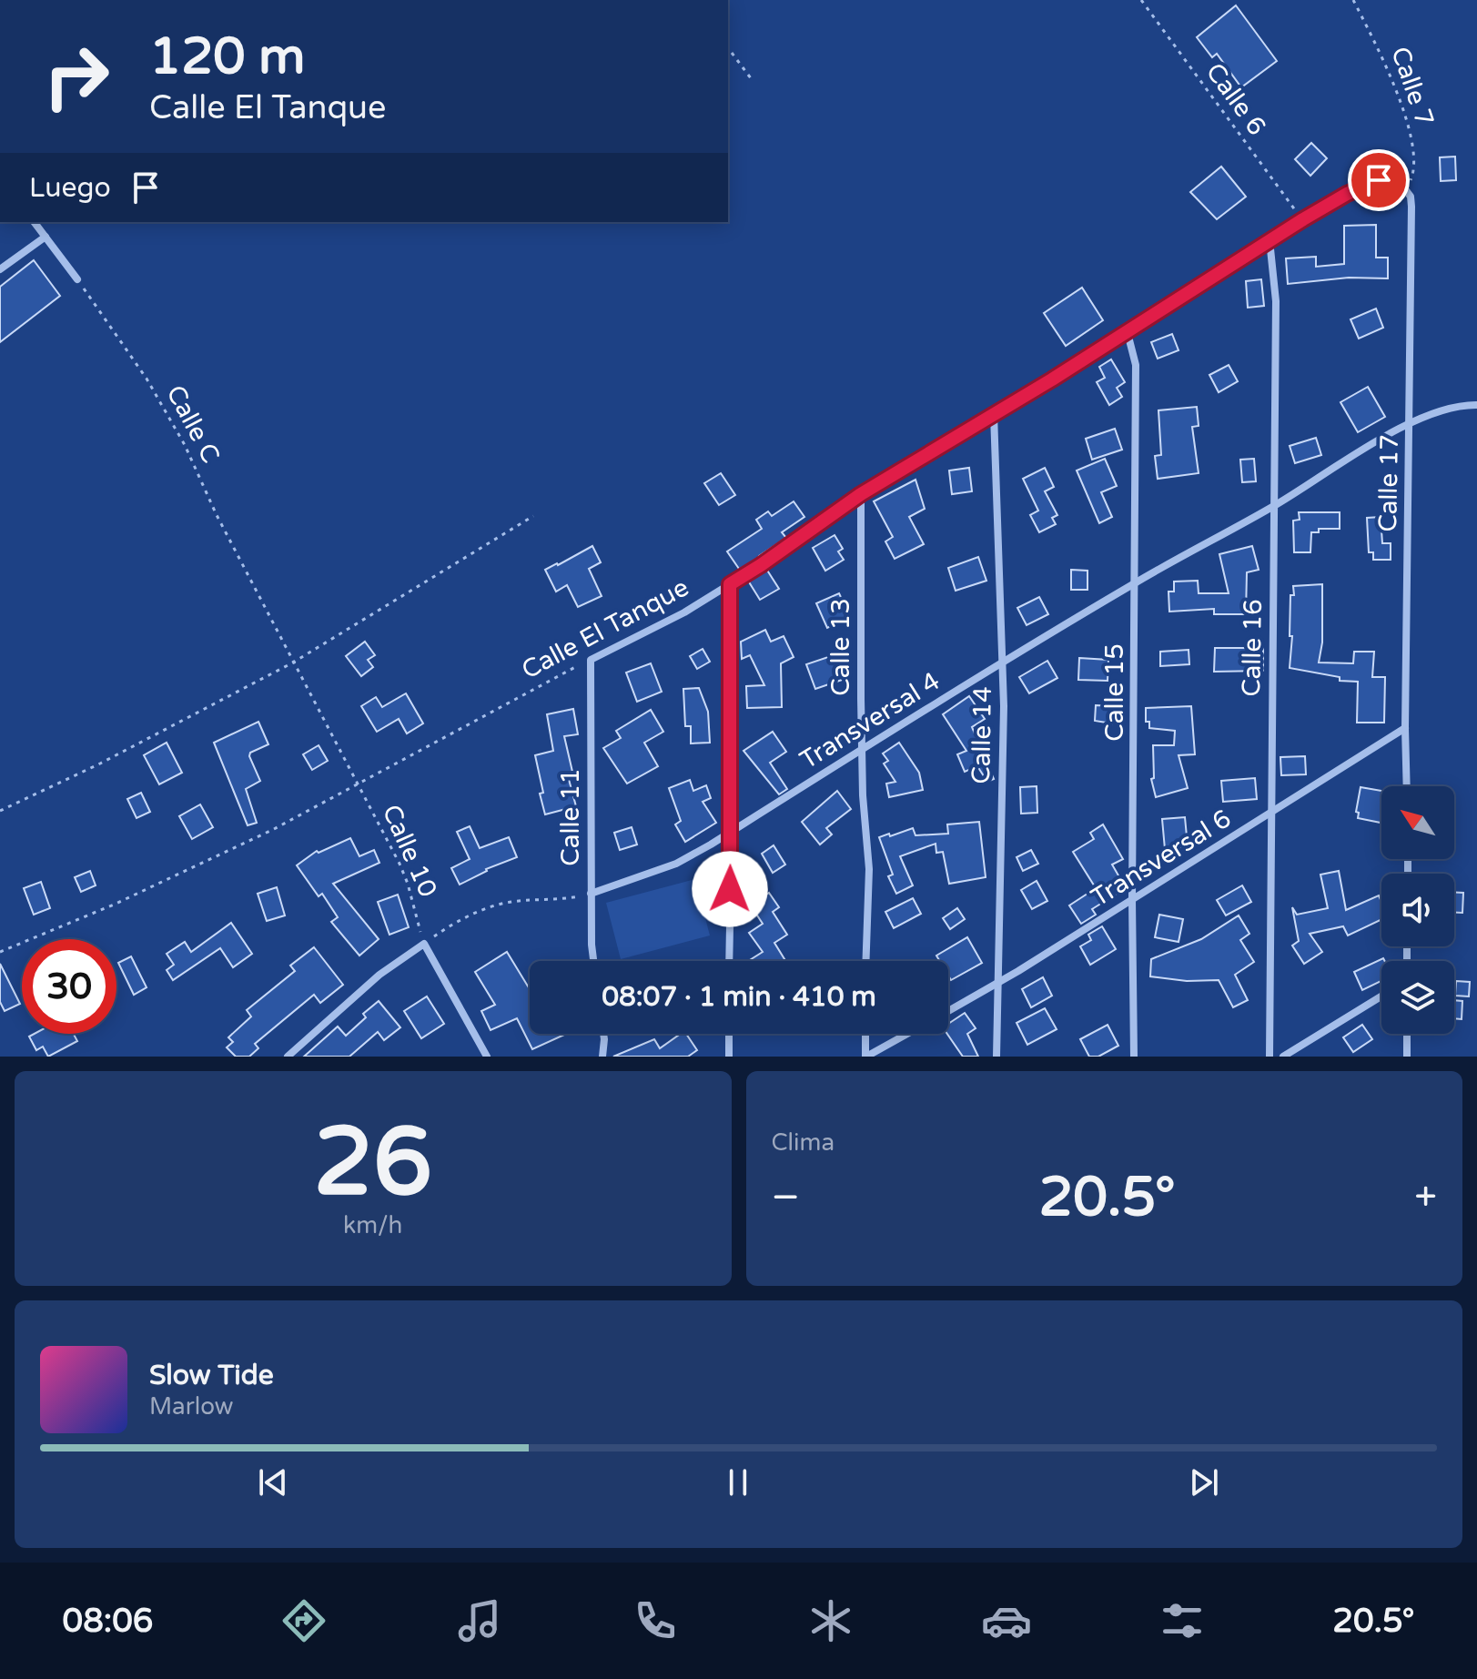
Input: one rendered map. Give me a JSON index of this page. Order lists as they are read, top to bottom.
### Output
{
  "streets": {
    "street": [
      "Calle 17",
      "Calle El Tanque",
      "Calle 13",
      "Calle 16",
      "Calle 15",
      "Transversal 4",
      "Calle 14",
      "Calle 11",
      "Transversal 6"
    ],
    "path": [
      "Calle 7",
      "Calle 6",
      "Calle C",
      "Calle 10"
    ]
  },
  "crossings": [
    ["Calle 7", "Calle 17"],
    ["Calle 7", "Calle El Tanque"],
    ["Calle 6", "Calle El Tanque"],
    ["Calle C", "Calle 10"],
    ["Calle 17", "Calle El Tanque"],
    ["Calle 17", "Transversal 4"],
    ["Calle 17", "Transversal 6"],
    ["Calle El Tanque", "Calle 13"],
    ["Calle El Tanque", "Calle 16"],
    ["Calle El Tanque", "Calle 15"],
    ["Calle El Tanque", "Calle 14"],
    ["Calle El Tanque", "Calle 11"],
    ["Calle El Tanque", "Calle 10"],
    ["Calle 13", "Transversal 4"],
    ["Calle 16", "Transversal 4"],
    ["Calle 16", "Transversal 6"],
    ["Calle 15", "Transversal 4"],
    ["Calle 15", "Transversal 6"],
    ["Transversal 4", "Calle 14"],
    ["Transversal 4", "Calle 11"],
    ["Calle 14", "Transversal 6"]
  ],
  "north": "top left",
  "page": {
    "turn": ["120 m", "Calle El Tanque"],
    "then": "Luego",
    "limit": "30",
    "trip": "08:07 · 1 min · 410 m",
    "tile": [
      ["26", "km/h"],
      "Clima"
    ],
    "heat": ["−", "20.5°", "+"],
    "song": ["Slow Tide", "Marlow"],
    "tabs": ["08:06", "20.5°"]
  }
}
